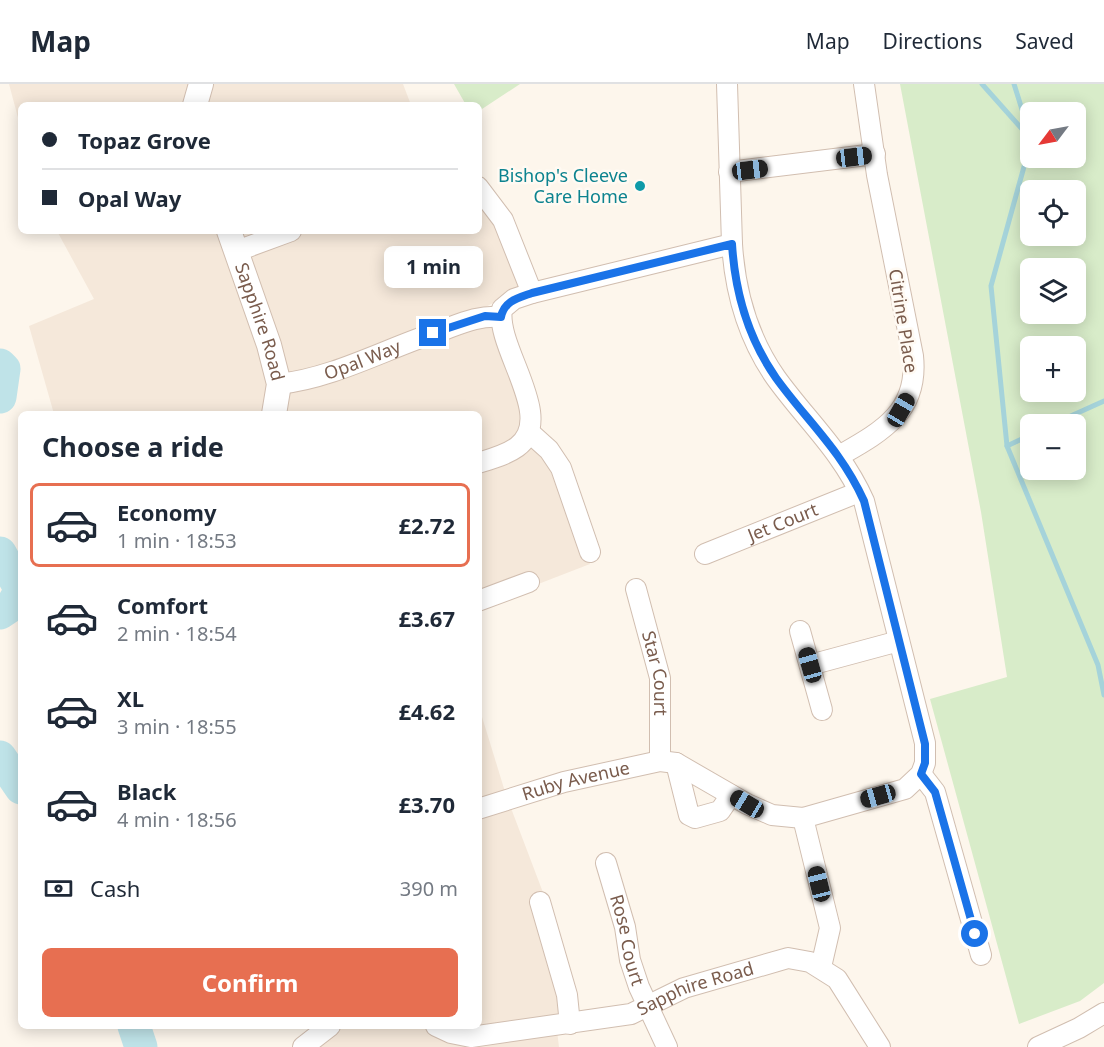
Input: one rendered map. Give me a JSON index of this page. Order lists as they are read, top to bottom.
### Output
{
  "streets": {
    "street": [
      "Citrine Place",
      "Sapphire Road",
      "Opal Way",
      "Jet Court",
      "Star Court",
      "Ruby Avenue",
      "Rose Court"
    ]
  },
  "crossings": [
    ["Sapphire Road", "Opal Way"],
    ["Sapphire Road", "Rose Court"],
    ["Star Court", "Ruby Avenue"]
  ],
  "places": ["Bishop's Cleeve Care Home"],
  "north": "bottom left",
  "page": {
    "header": "Map",
    "nav": ["Map", "Directions", "Saved"],
    "map_buttons": ["+", "−"],
    "banner": ["Topaz Grove", "Opal Way"],
    "bubble": "1 min",
    "heading": "Choose a ride",
    "list": [
      {
        "name": "Economy",
        "note": "1 min · 18:53",
        "value": "£2.72"
      },
      {
        "name": "Comfort",
        "note": "2 min · 18:54",
        "value": "£3.67"
      },
      {
        "name": "XL",
        "note": "3 min · 18:55",
        "value": "£4.62"
      },
      {
        "name": "Black",
        "note": "4 min · 18:56",
        "value": "£3.70"
      }
    ],
    "pay": ["Cash", "390 m"],
    "buttons": "Confirm"
  }
}
